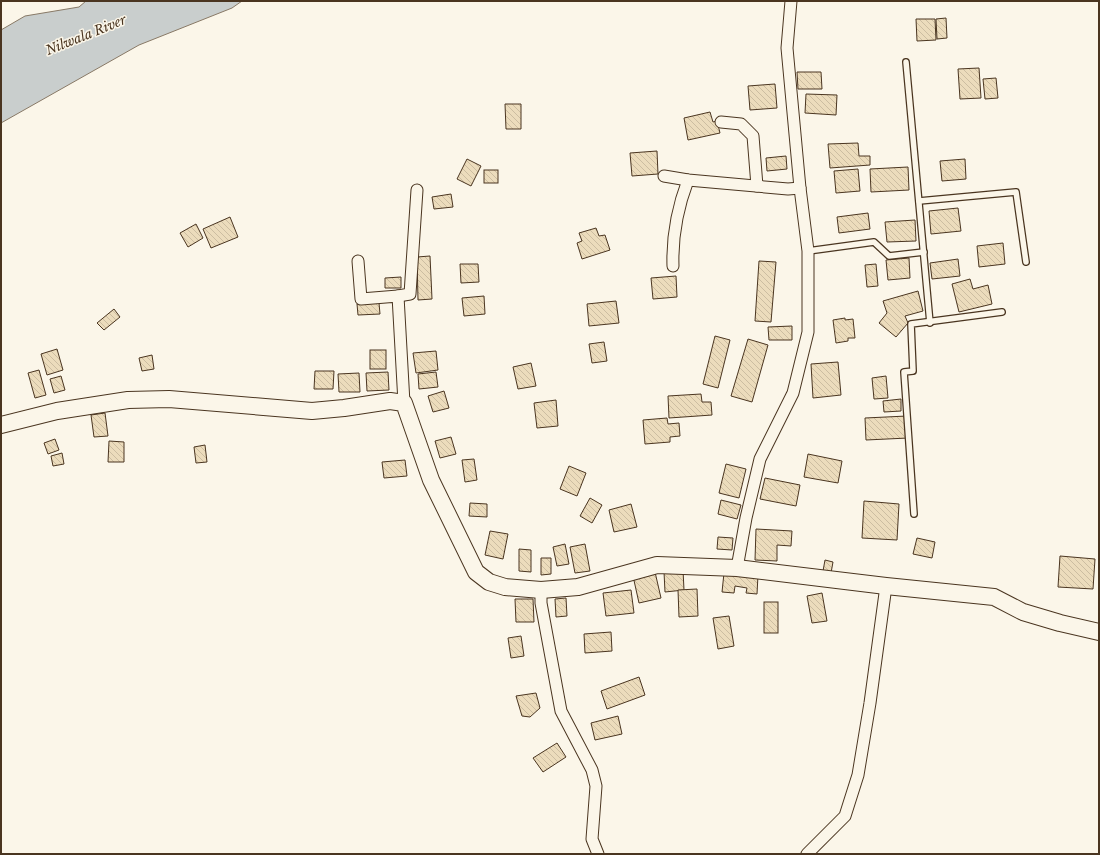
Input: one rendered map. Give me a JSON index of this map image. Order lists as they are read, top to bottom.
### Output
{
  "water": ["Nilwala River"]
}
